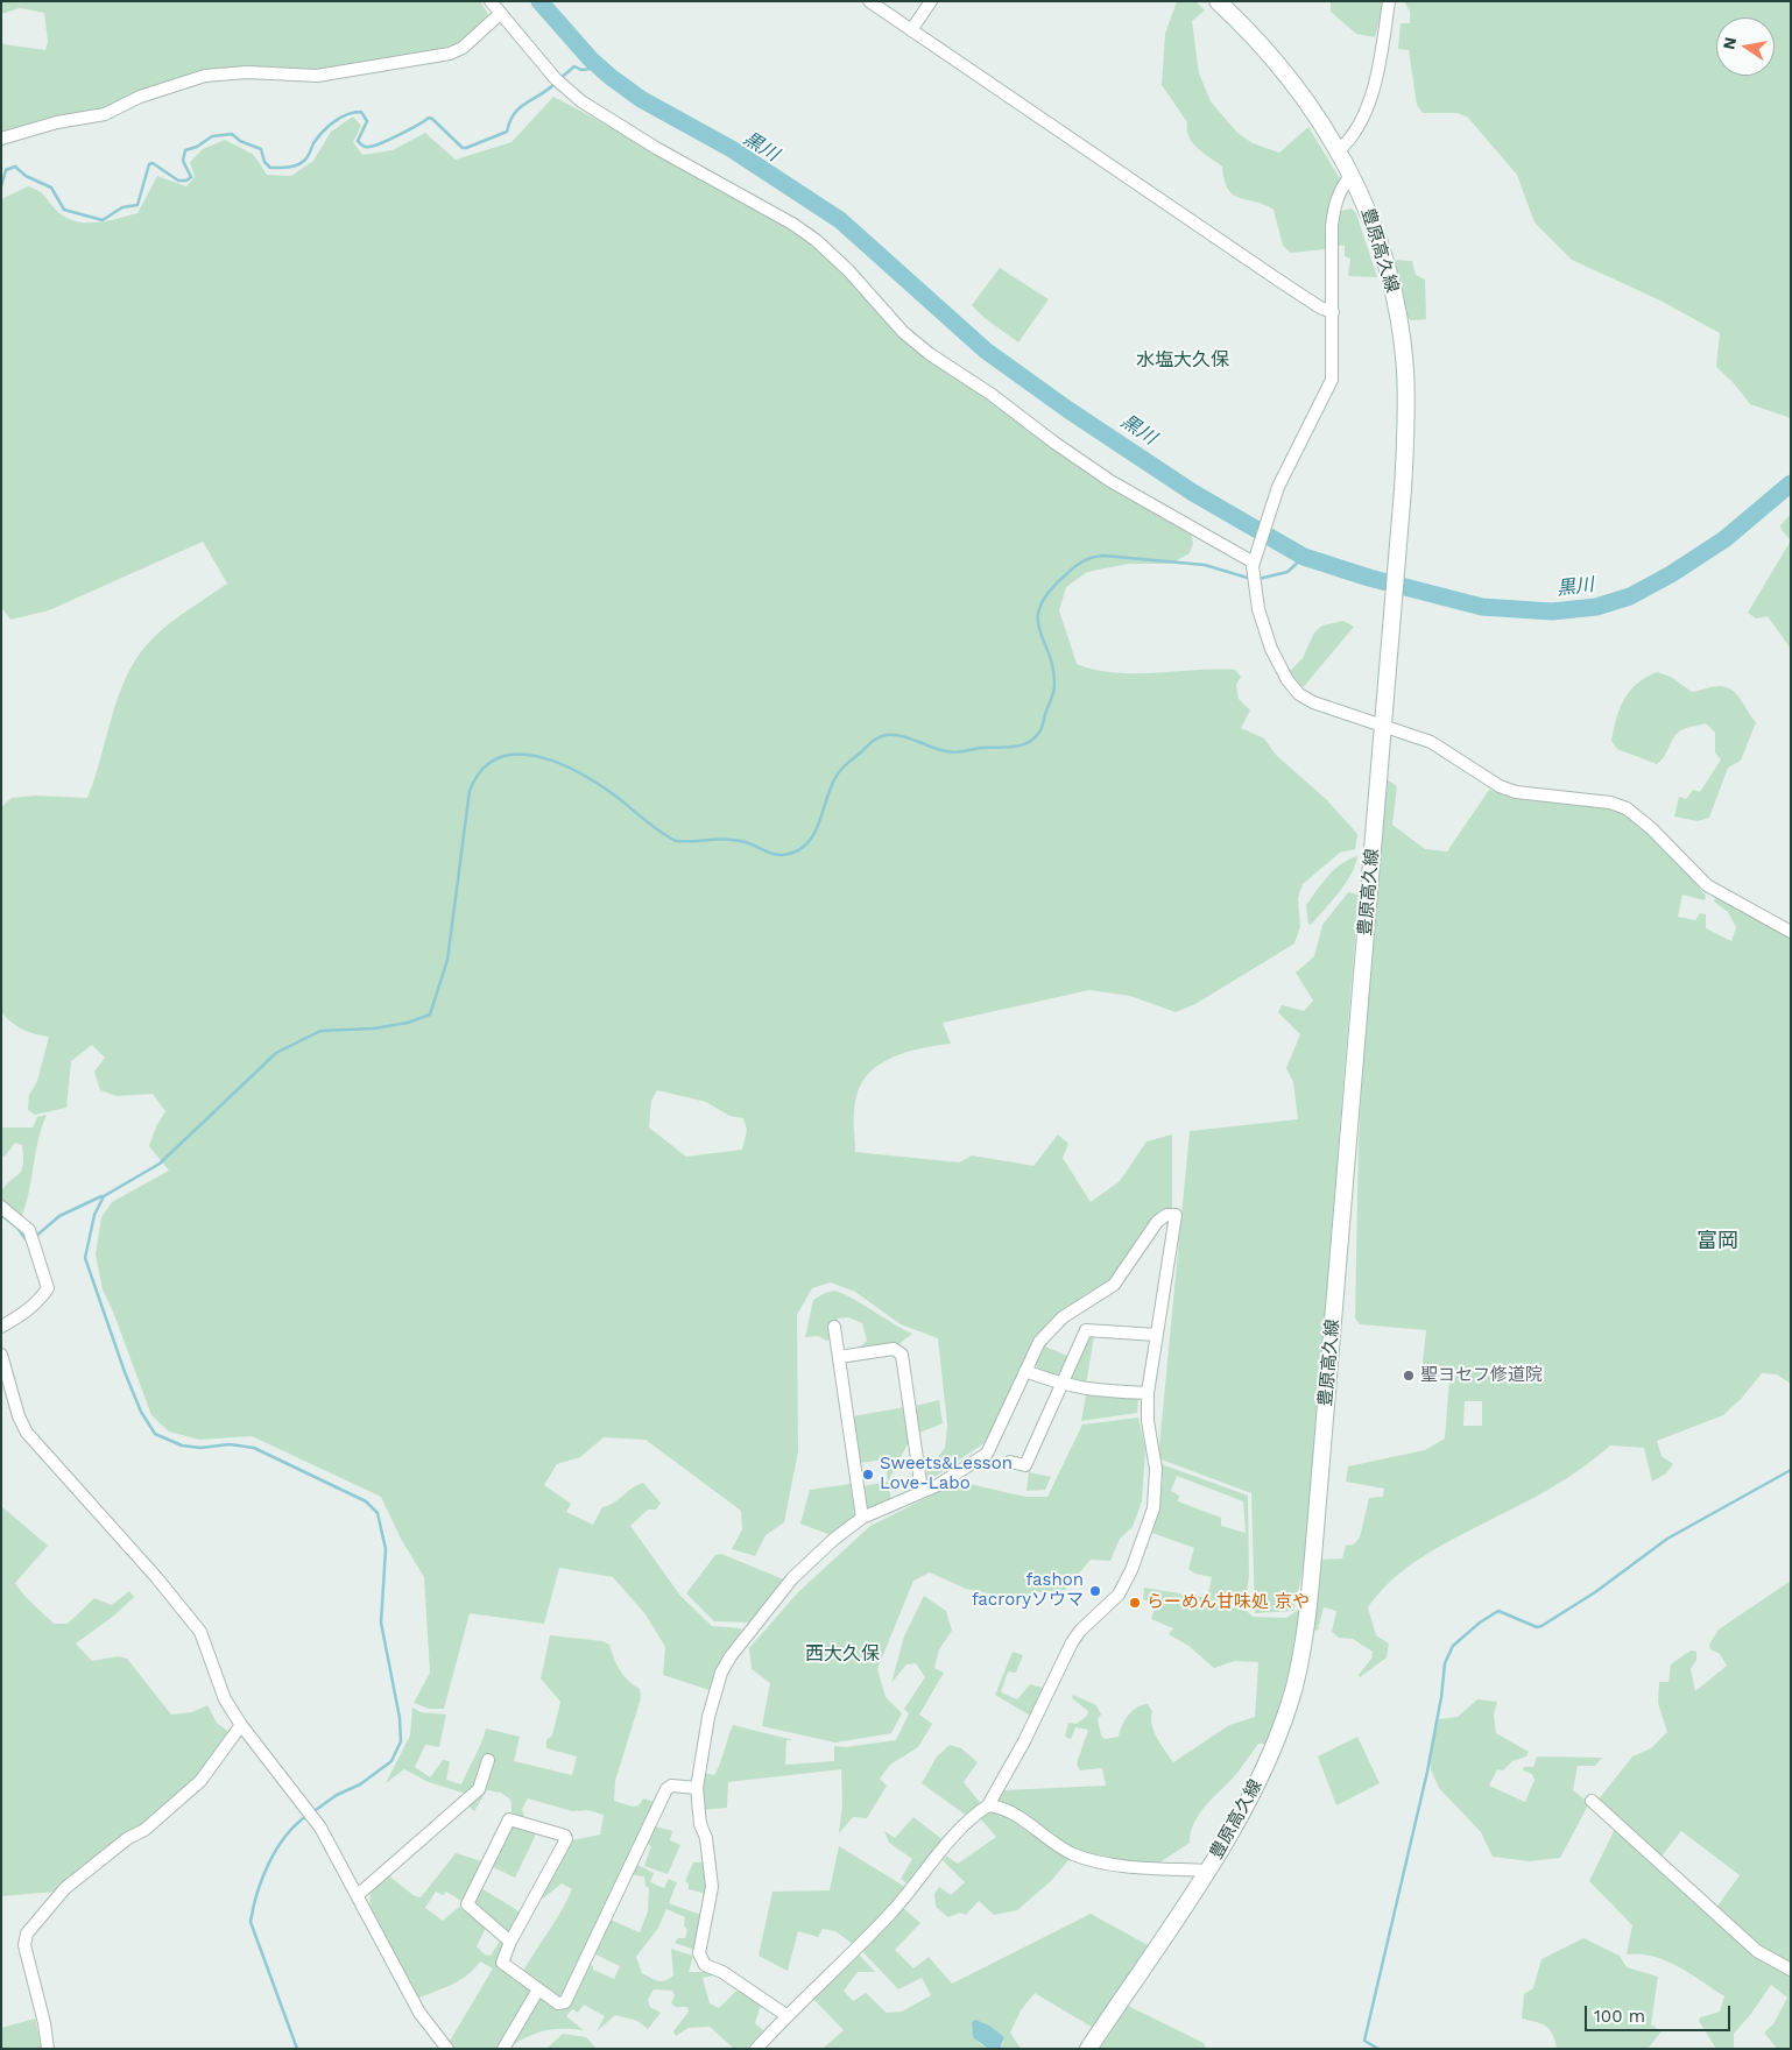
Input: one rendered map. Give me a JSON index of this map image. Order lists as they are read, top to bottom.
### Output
{
  "streets": {
    "main road": ["豊原高久線"]
  },
  "districts": ["水塩大久保", "富岡", "西大久保"],
  "water": ["黒川"],
  "places": [
    "聖ヨセフ修道院",
    "Sweets&Lesson Love-Labo",
    "fashon facroryソウマ",
    "らーめん甘味処 京や"
  ],
  "scale_bar": "100 m",
  "north": "left"
}
